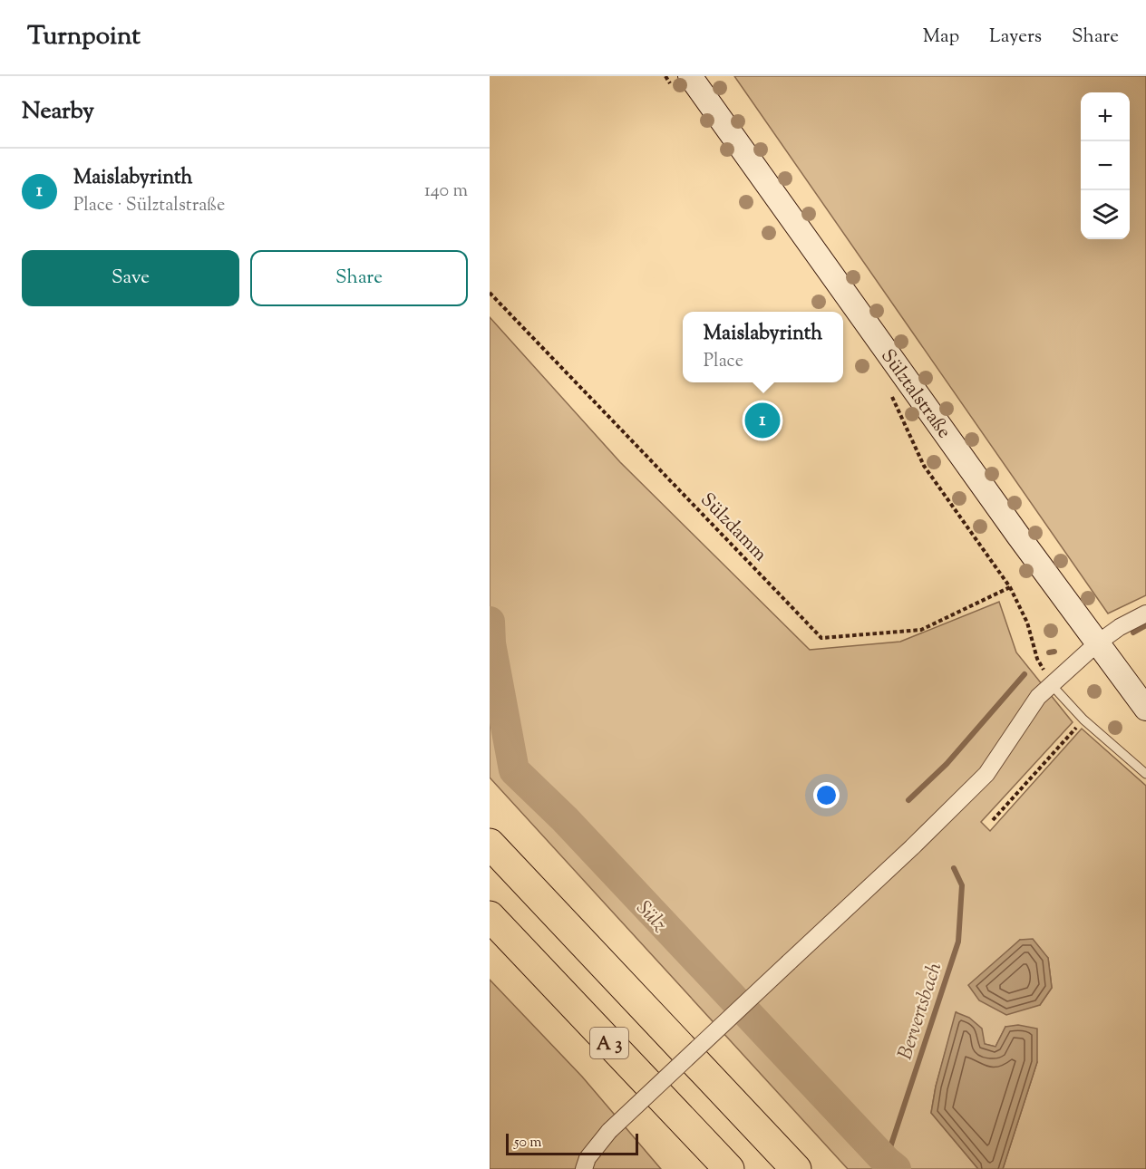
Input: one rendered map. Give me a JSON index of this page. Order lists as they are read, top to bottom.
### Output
{
  "streets": {
    "highway": ["A 3"],
    "main road": ["Sülztalstraße"],
    "path": ["Sülzdamm"]
  },
  "water": ["Sülz", "Bervertsbach"],
  "scale_bar": "50 m",
  "page": {
    "header": "Turnpoint",
    "nav": ["Map", "Layers", "Share"],
    "heading": "Nearby",
    "map_buttons": ["+", "−"],
    "list": [
      {
        "mark": "1",
        "name": "Maislabyrinth",
        "note": "Place · Sülztalstraße",
        "value": "140 m"
      }
    ],
    "buttons": ["Save", "Share"],
    "popup": ["Maislabyrinth", "Place"],
    "pins": "1",
    "scale": "50 m"
  }
}
